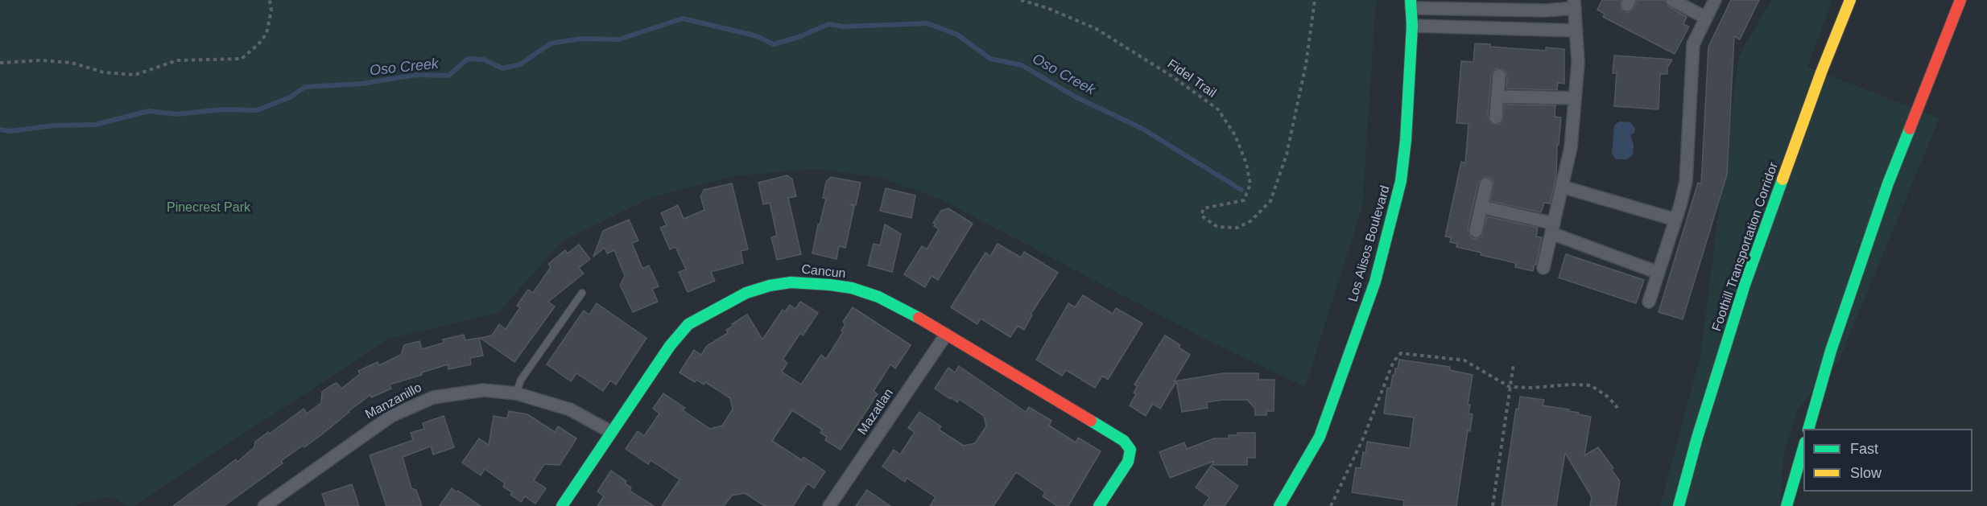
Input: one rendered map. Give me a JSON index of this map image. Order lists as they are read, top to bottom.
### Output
{
  "streets": {
    "main road": ["Los Alisos Boulevard", "Foothill Transportation Corridor", "Cancun"],
    "street": ["Manzanillo", "Mazatlan"],
    "path": ["Fidel Trail"]
  },
  "crossings": [
    ["Cancun", "Manzanillo"],
    ["Cancun", "Mazatlan"]
  ],
  "water": ["Oso Creek"],
  "parks": ["Pinecrest Park"],
  "legend": ["Fast", "Slow"]
}
